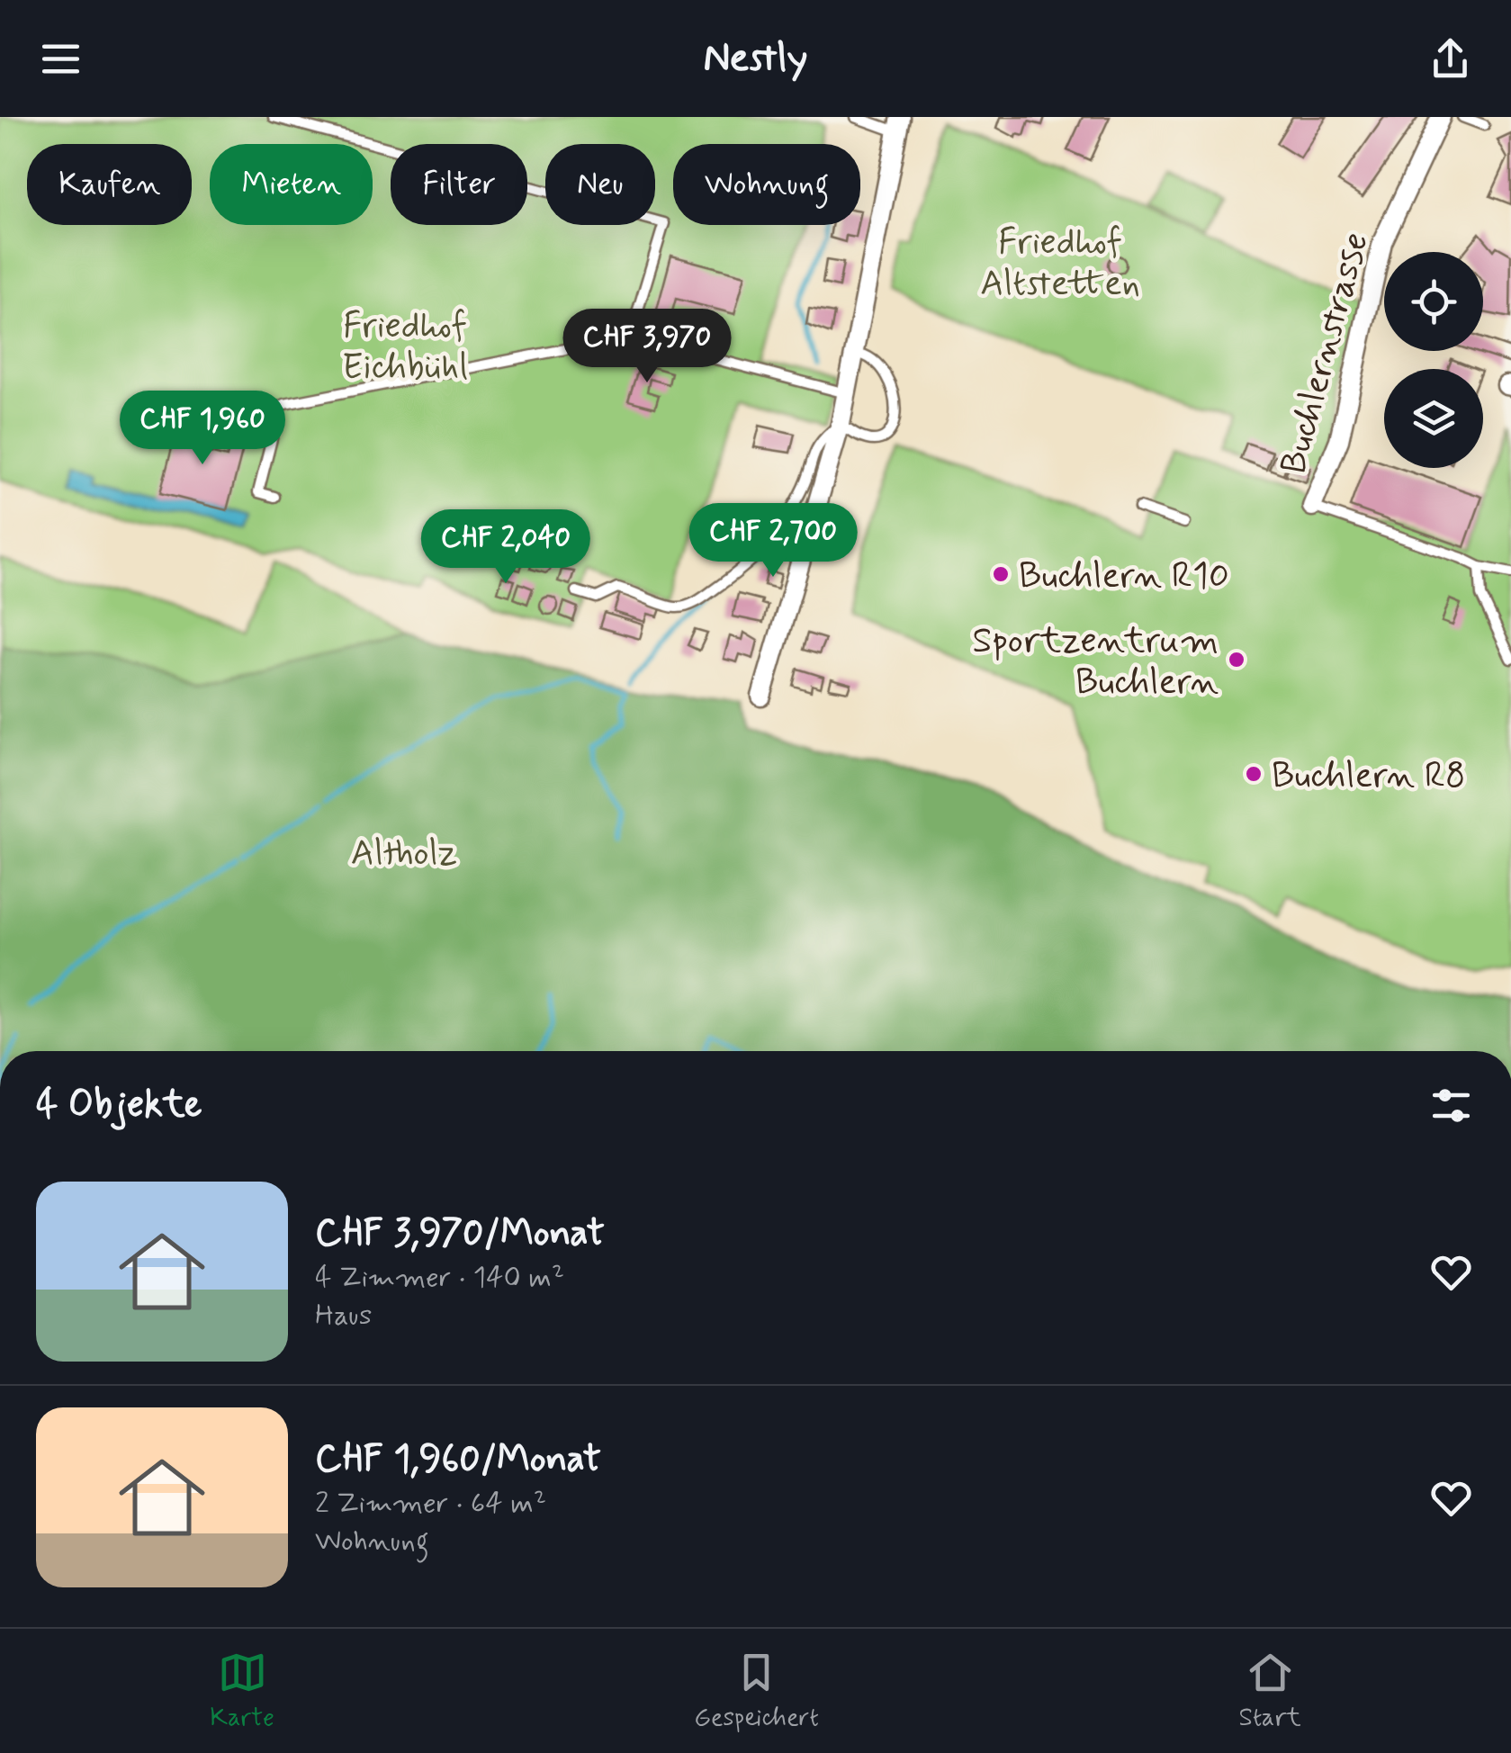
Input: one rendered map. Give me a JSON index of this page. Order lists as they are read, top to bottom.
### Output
{
  "streets": {
    "street": ["Buchlernstrasse"]
  },
  "parks": ["Friedhof Altstetten", "Friedhof Eichbühl", "Altholz"],
  "places": ["Buchlern R10", "Sportzentrum Buchlern", "Buchlern R8"],
  "page": {
    "header": "Nestly",
    "chip": [
      "Kaufen",
      "Mieten",
      "Filter",
      "Neu",
      "Wohnung"
    ],
    "price": [
      "CHF 3,970",
      "CHF 1,960",
      "CHF 2,700",
      "CHF 2,040"
    ],
    "heading": "4 Objekte",
    "list": [
      {
        "name": "CHF 3,970/Monat",
        "note": "4 Zimmer · 140 m² · Haus"
      },
      {
        "name": "CHF 1,960/Monat",
        "note": "2 Zimmer · 64 m² · Wohnung"
      }
    ],
    "tabs": ["Karte", "Gespeichert", "Start"]
  }
}
